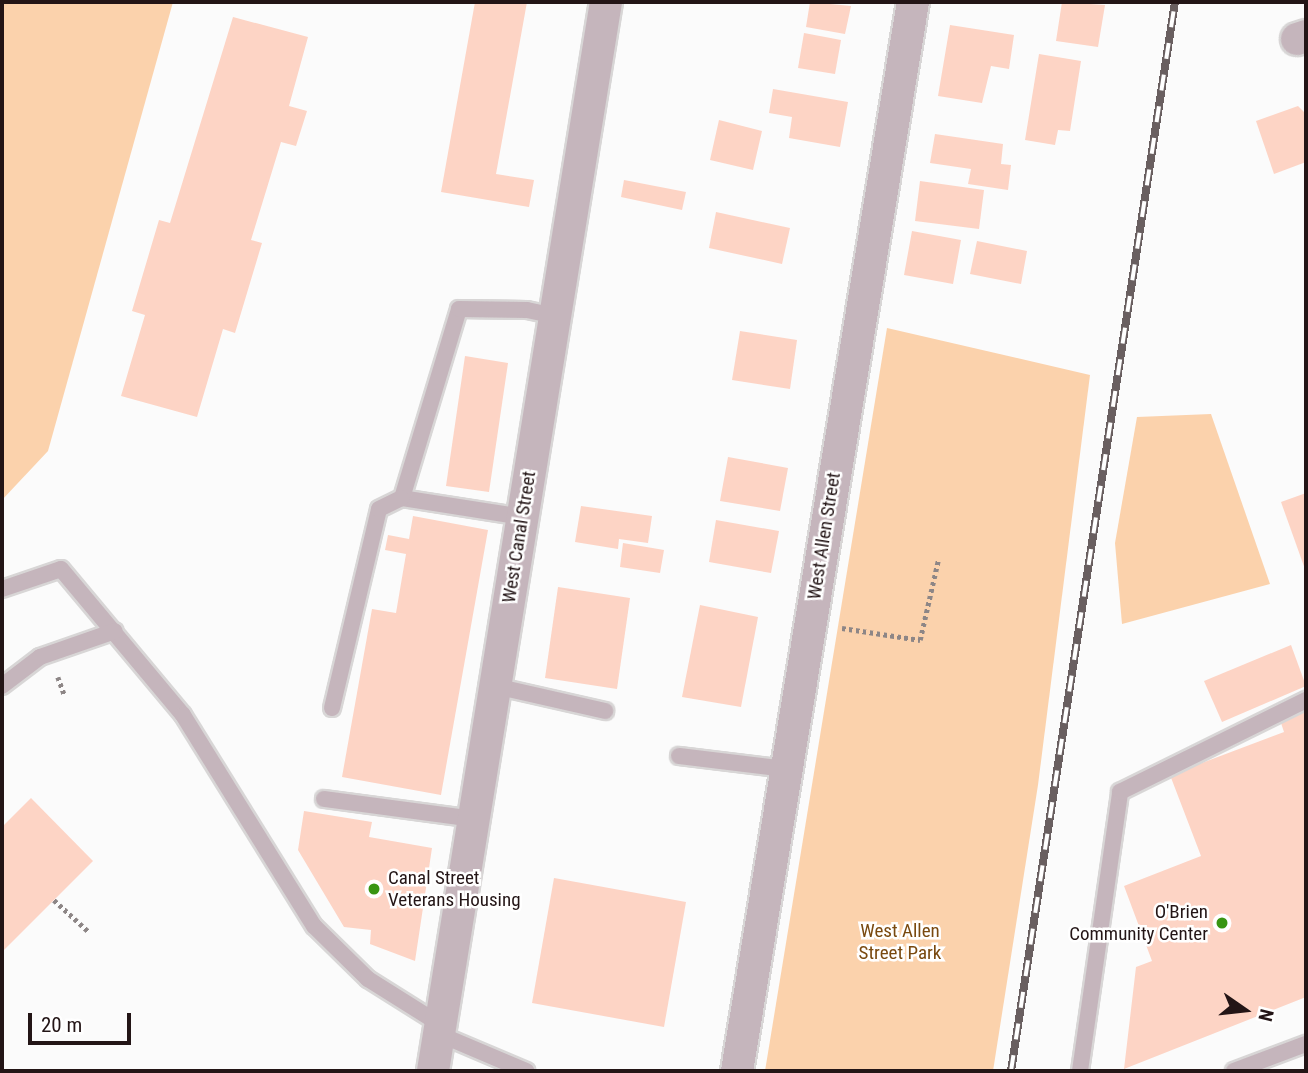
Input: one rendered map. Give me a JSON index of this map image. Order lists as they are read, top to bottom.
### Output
{
  "streets": {
    "street": ["West Allen Street", "West Canal Street"]
  },
  "parks": ["West Allen Street Park"],
  "places": ["Canal Street Veterans Housing", "O'Brien Community Center"],
  "scale_bar": "20 m",
  "north": "right"
}
